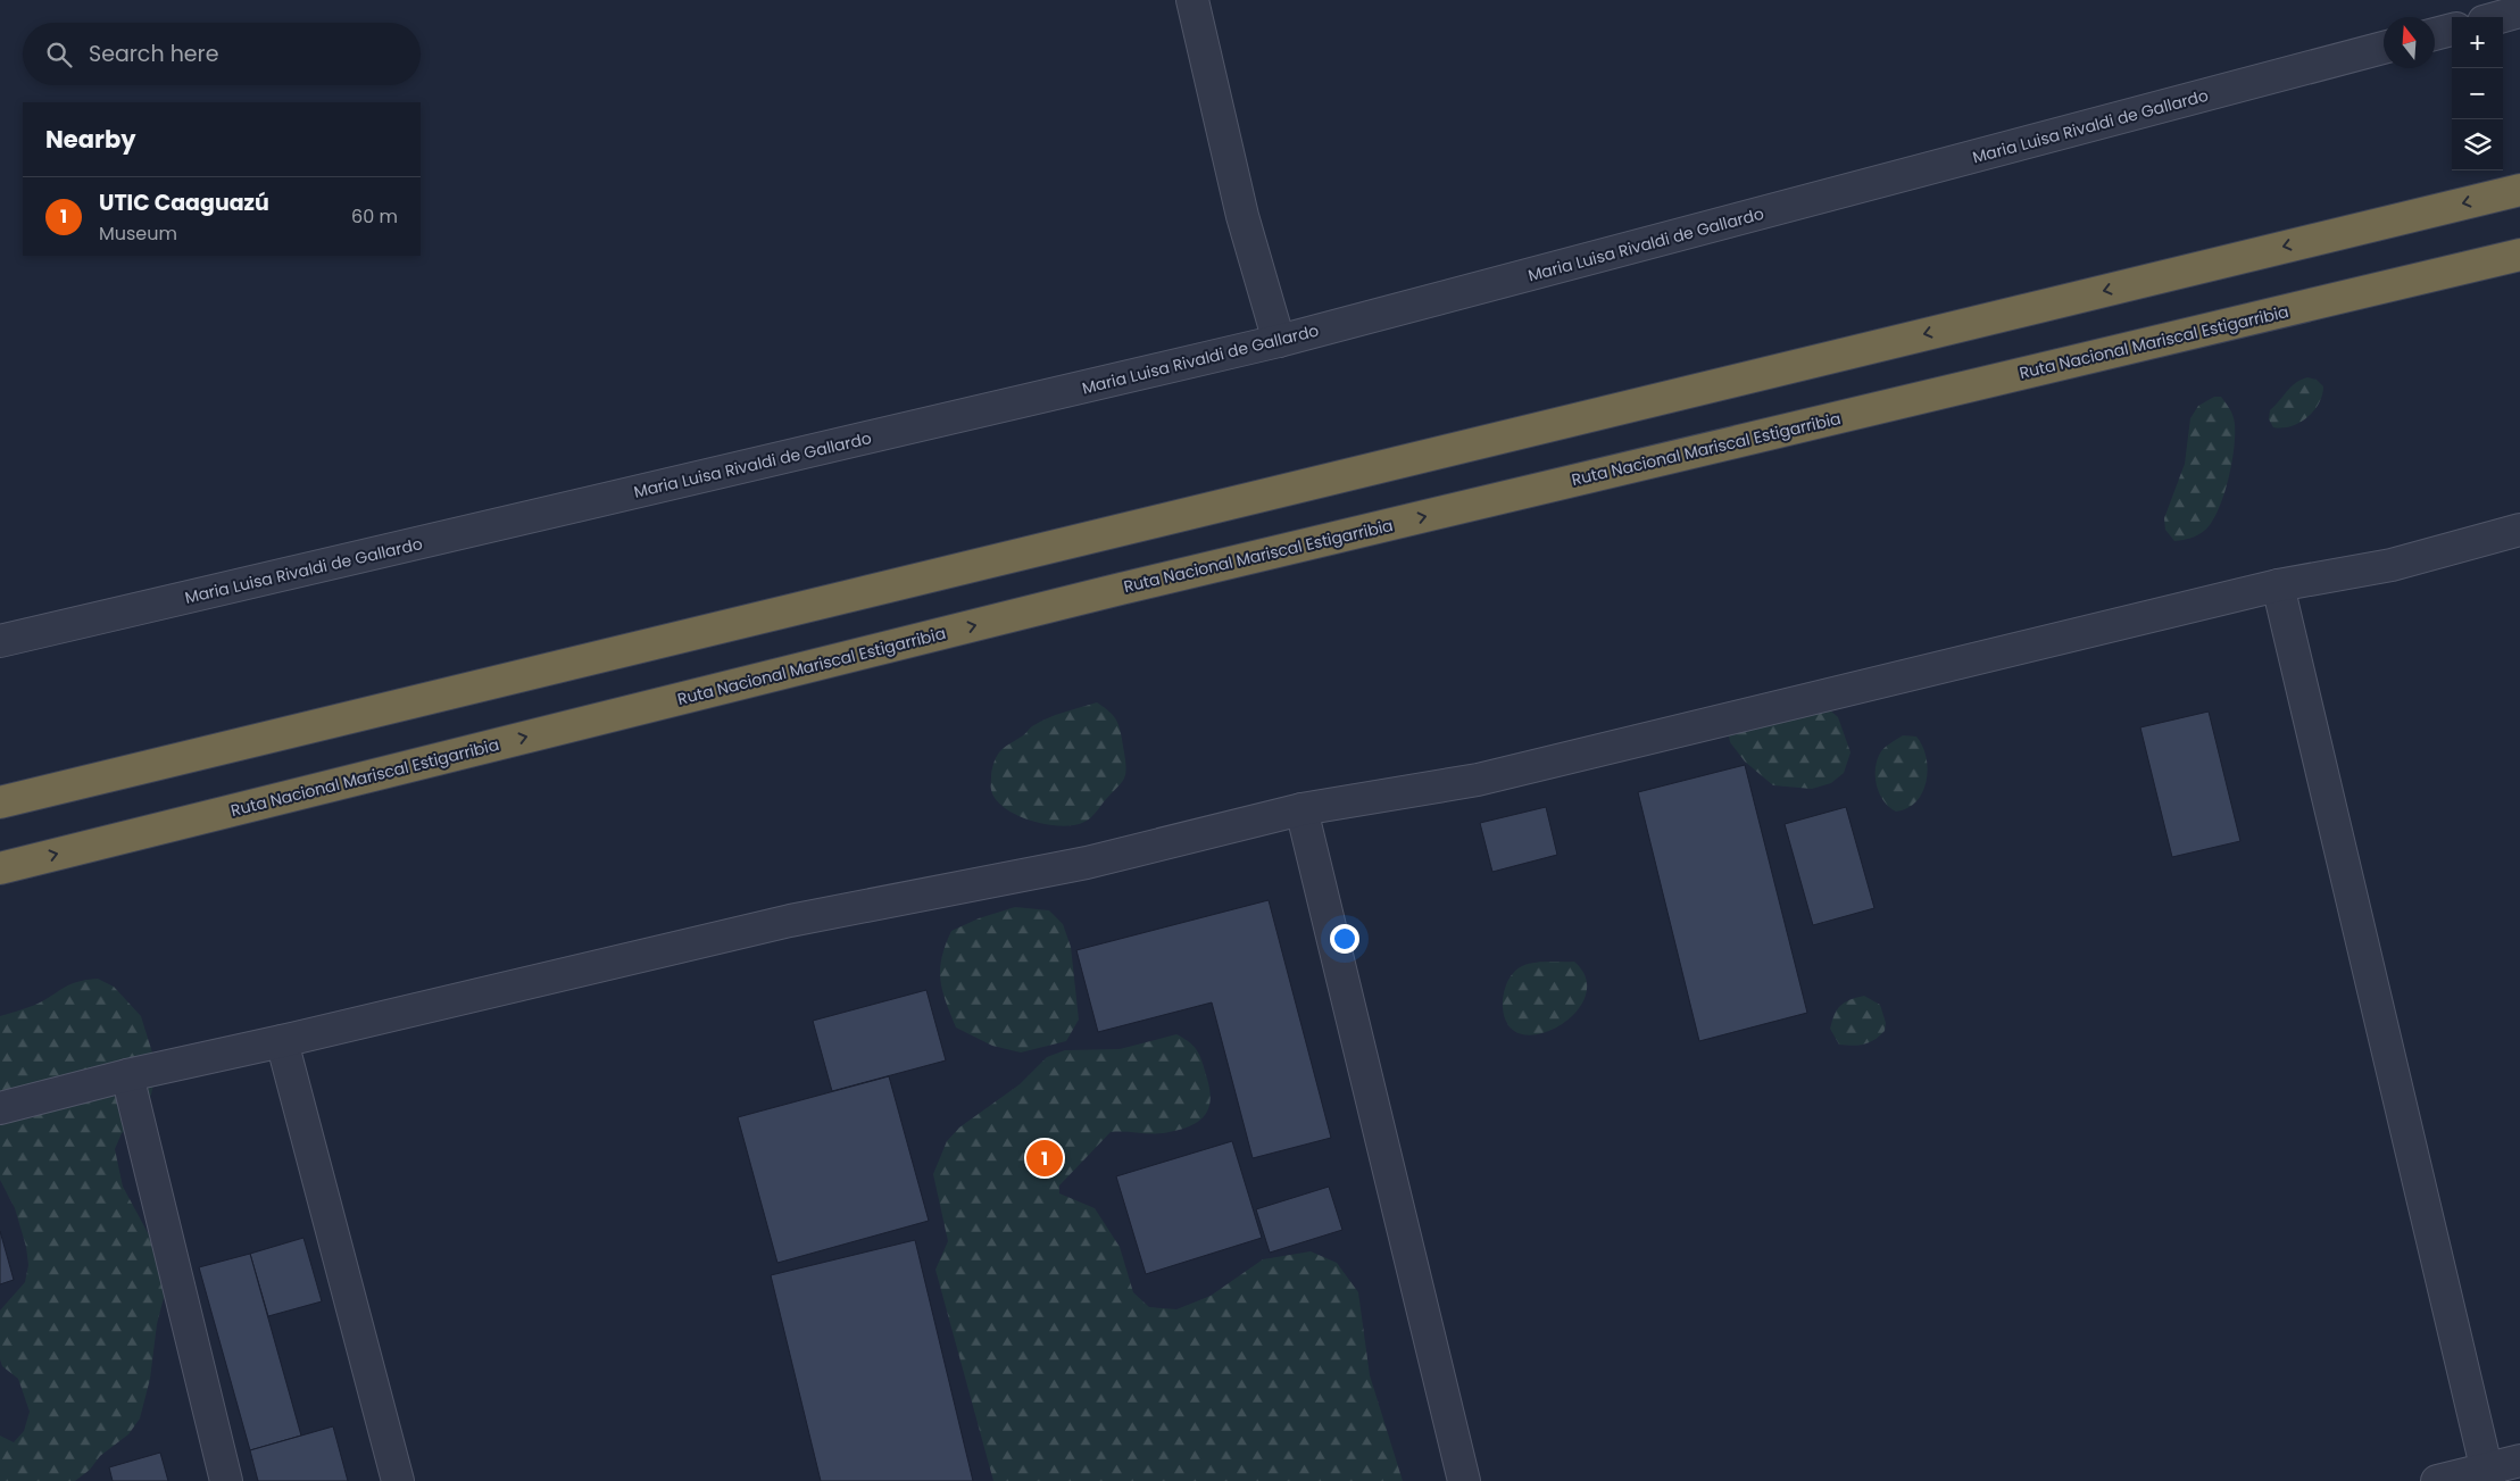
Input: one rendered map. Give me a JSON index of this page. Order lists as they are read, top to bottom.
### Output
{
  "streets": {
    "highway": ["Ruta Nacional Mariscal Estigarribia"],
    "street": ["Maria Luisa Rivaldi de Gallardo"]
  },
  "north": "top",
  "page": {
    "map_buttons": ["+", "−"],
    "search": "Search here",
    "heading": "Nearby",
    "list": [
      {
        "mark": "1",
        "name": "UTIC Caaguazú",
        "note": "Museum",
        "value": "60 m"
      }
    ],
    "pins": "1"
  }
}
